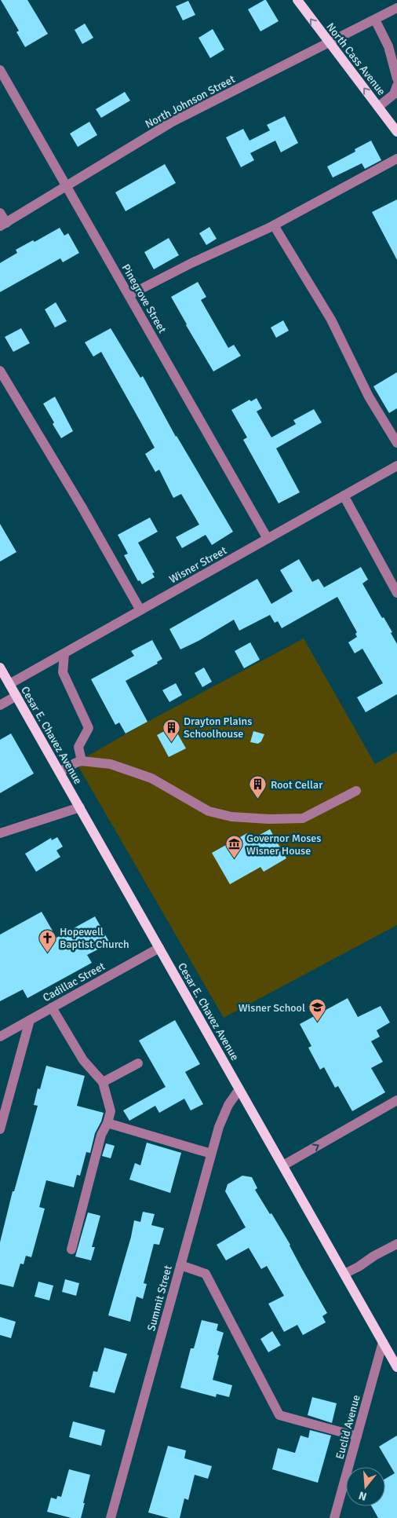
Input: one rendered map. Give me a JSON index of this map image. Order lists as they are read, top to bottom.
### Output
{
  "streets": {
    "main road": ["North Cass Avenue", "Cesar E. Chavez Avenue"],
    "street": [
      "North Johnson Street",
      "Pinegrove Street",
      "Wisner Street",
      "Cadillac Street",
      "Summit Street",
      "Euclid Avenue"
    ]
  },
  "crossings": [
    ["North Cass Avenue", "North Johnson Street"],
    ["North Johnson Street", "Pinegrove Street"],
    ["Pinegrove Street", "Wisner Street"],
    ["Wisner Street", "Cesar E. Chavez Avenue"],
    ["Cesar E. Chavez Avenue", "Cadillac Street"],
    ["Cesar E. Chavez Avenue", "Summit Street"],
    ["Cesar E. Chavez Avenue", "Euclid Avenue"]
  ],
  "one_way": ["North Cass Avenue"],
  "places": {
    "building": ["Drayton Plains Schoolhouse", "Root Cellar"],
    "museum": ["Governor Moses Wisner House"],
    "church": ["Hopewell Baptist Church"],
    "school or university": ["Wisner School"]
  },
  "north": "bottom"
}
